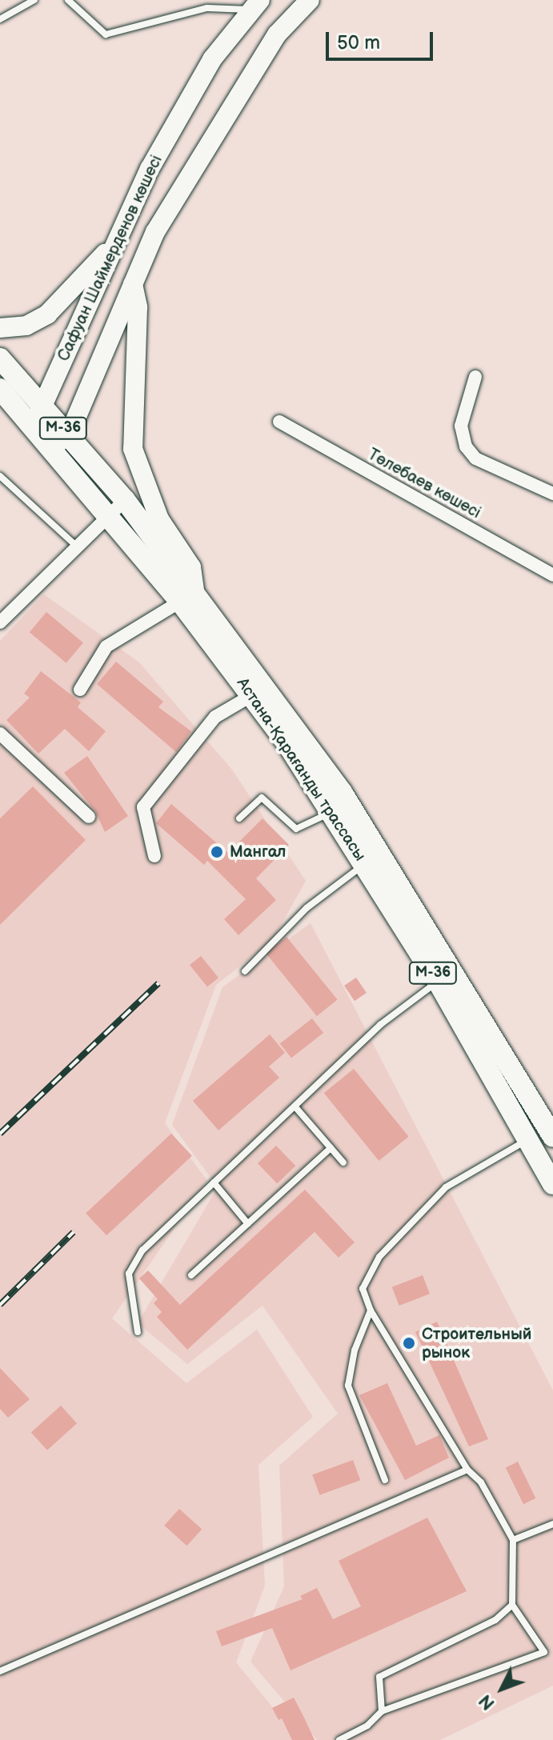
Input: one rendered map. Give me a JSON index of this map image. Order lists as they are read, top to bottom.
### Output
{
  "streets": {
    "main road": ["Сафуан Шаймерденов көшесі", "M-36", "Астана-Қарағанды трассасы"],
    "street": ["Төлебаев көшесі"]
  },
  "crossings": [
    ["Сафуан Шаймерденов көшесі", "Астана-Қарағанды трассасы"]
  ],
  "places": ["Мангал", "Строительный рынок"],
  "scale_bar": "50 m",
  "north": "bottom left"
}
